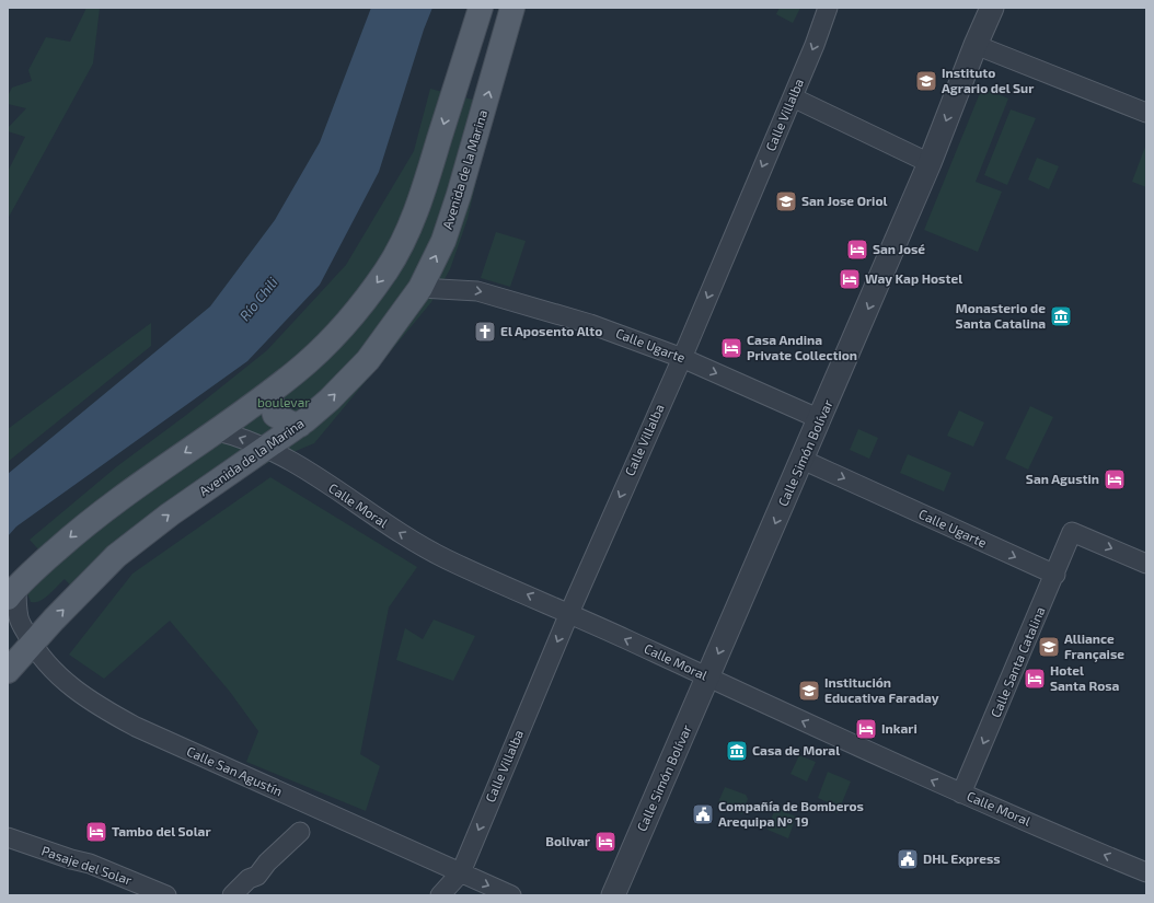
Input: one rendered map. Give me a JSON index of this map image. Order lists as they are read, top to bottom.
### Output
{
  "streets": {
    "main road": ["Avenida de la Marina"],
    "street": [
      "Calle Villalba",
      "Calle Ugarte",
      "Calle Simón Bolívar",
      "Calle Moral",
      "Calle Santa Catalina",
      "Calle San Agustín",
      "Pasaje del Solar"
    ]
  },
  "crossings": [
    ["Calle Villalba", "Calle Ugarte"],
    ["Calle Villalba", "Calle Moral"],
    ["Calle Villalba", "Calle San Agustín"],
    ["Avenida de la Marina", "Calle Ugarte"],
    ["Avenida de la Marina", "Calle Moral"],
    ["Avenida de la Marina", "Calle San Agustín"],
    ["Calle Ugarte", "Calle Simón Bolívar"],
    ["Calle Ugarte", "Calle Santa Catalina"],
    ["Calle Simón Bolívar", "Calle Moral"],
    ["Calle Moral", "Calle Santa Catalina"]
  ],
  "one_way": [
    "Calle Villalba",
    "Calle Ugarte",
    "Calle Simón Bolívar",
    "Calle Moral"
  ],
  "water": ["Río Chili"],
  "parks": ["boulevar"],
  "places": {
    "school or university": [
      "Instituto Agrario del Sur",
      "San Jose Oriol",
      "Alliance Française",
      "Institución Educativa Faraday"
    ],
    "hotel": [
      "San José",
      "Way Kap Hostel",
      "Casa Andina Private Collection",
      "San Agustin",
      "Hotel Santa Rosa",
      "Inkari",
      "Tambo del Solar",
      "Bolivar"
    ],
    "museum": ["Monasterio de Santa Catalina", "Casa de Moral"],
    "church": ["El Aposento Alto"],
    "public building": ["Compañía de Bomberos Arequipa Nº 19", "DHL Express"]
  }
}
